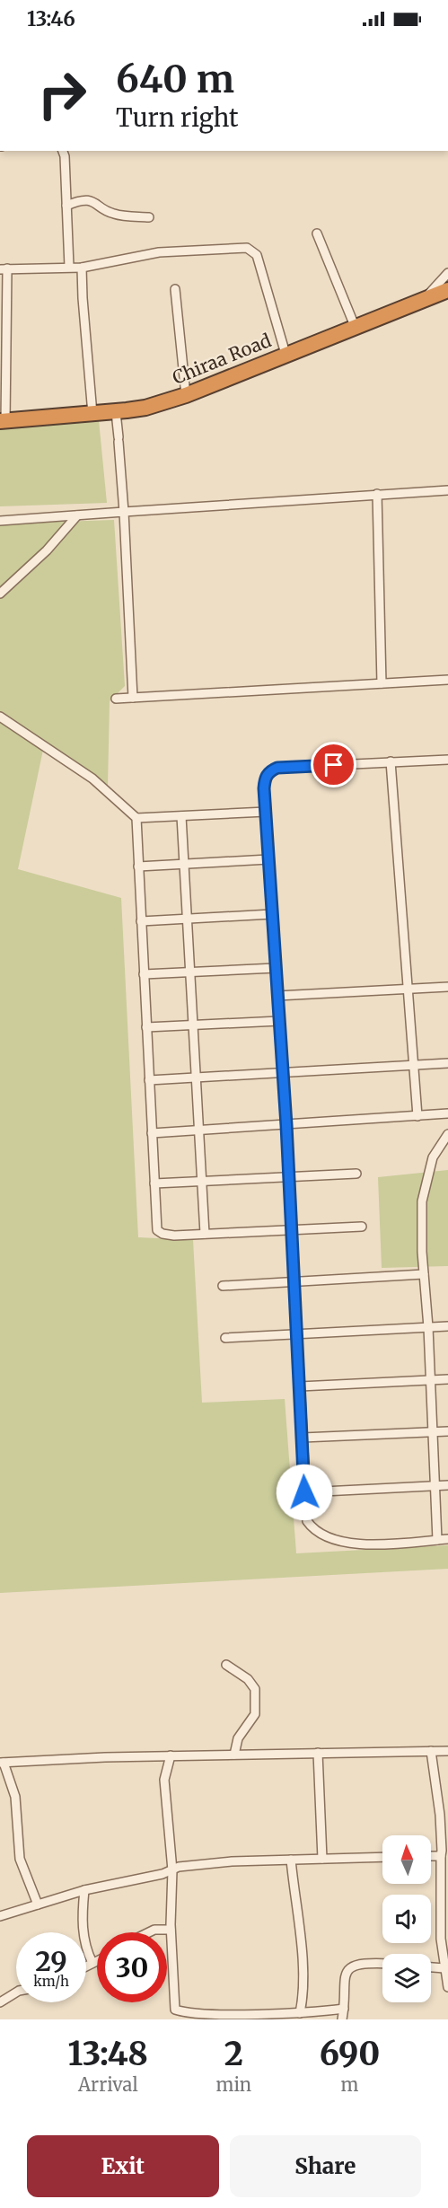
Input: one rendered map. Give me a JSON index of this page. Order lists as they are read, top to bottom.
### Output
{
  "streets": {
    "highway": ["Chiraa Road"]
  },
  "north": "top",
  "page": {
    "status": "13:46",
    "turn": ["640 m", "Turn right"],
    "speed": "29 km/h",
    "limit": "30",
    "eta": [
      "13:48",
      "Arrival",
      "2",
      "min",
      "690",
      "m"
    ],
    "buttons": ["Exit", "Share"]
  }
}
